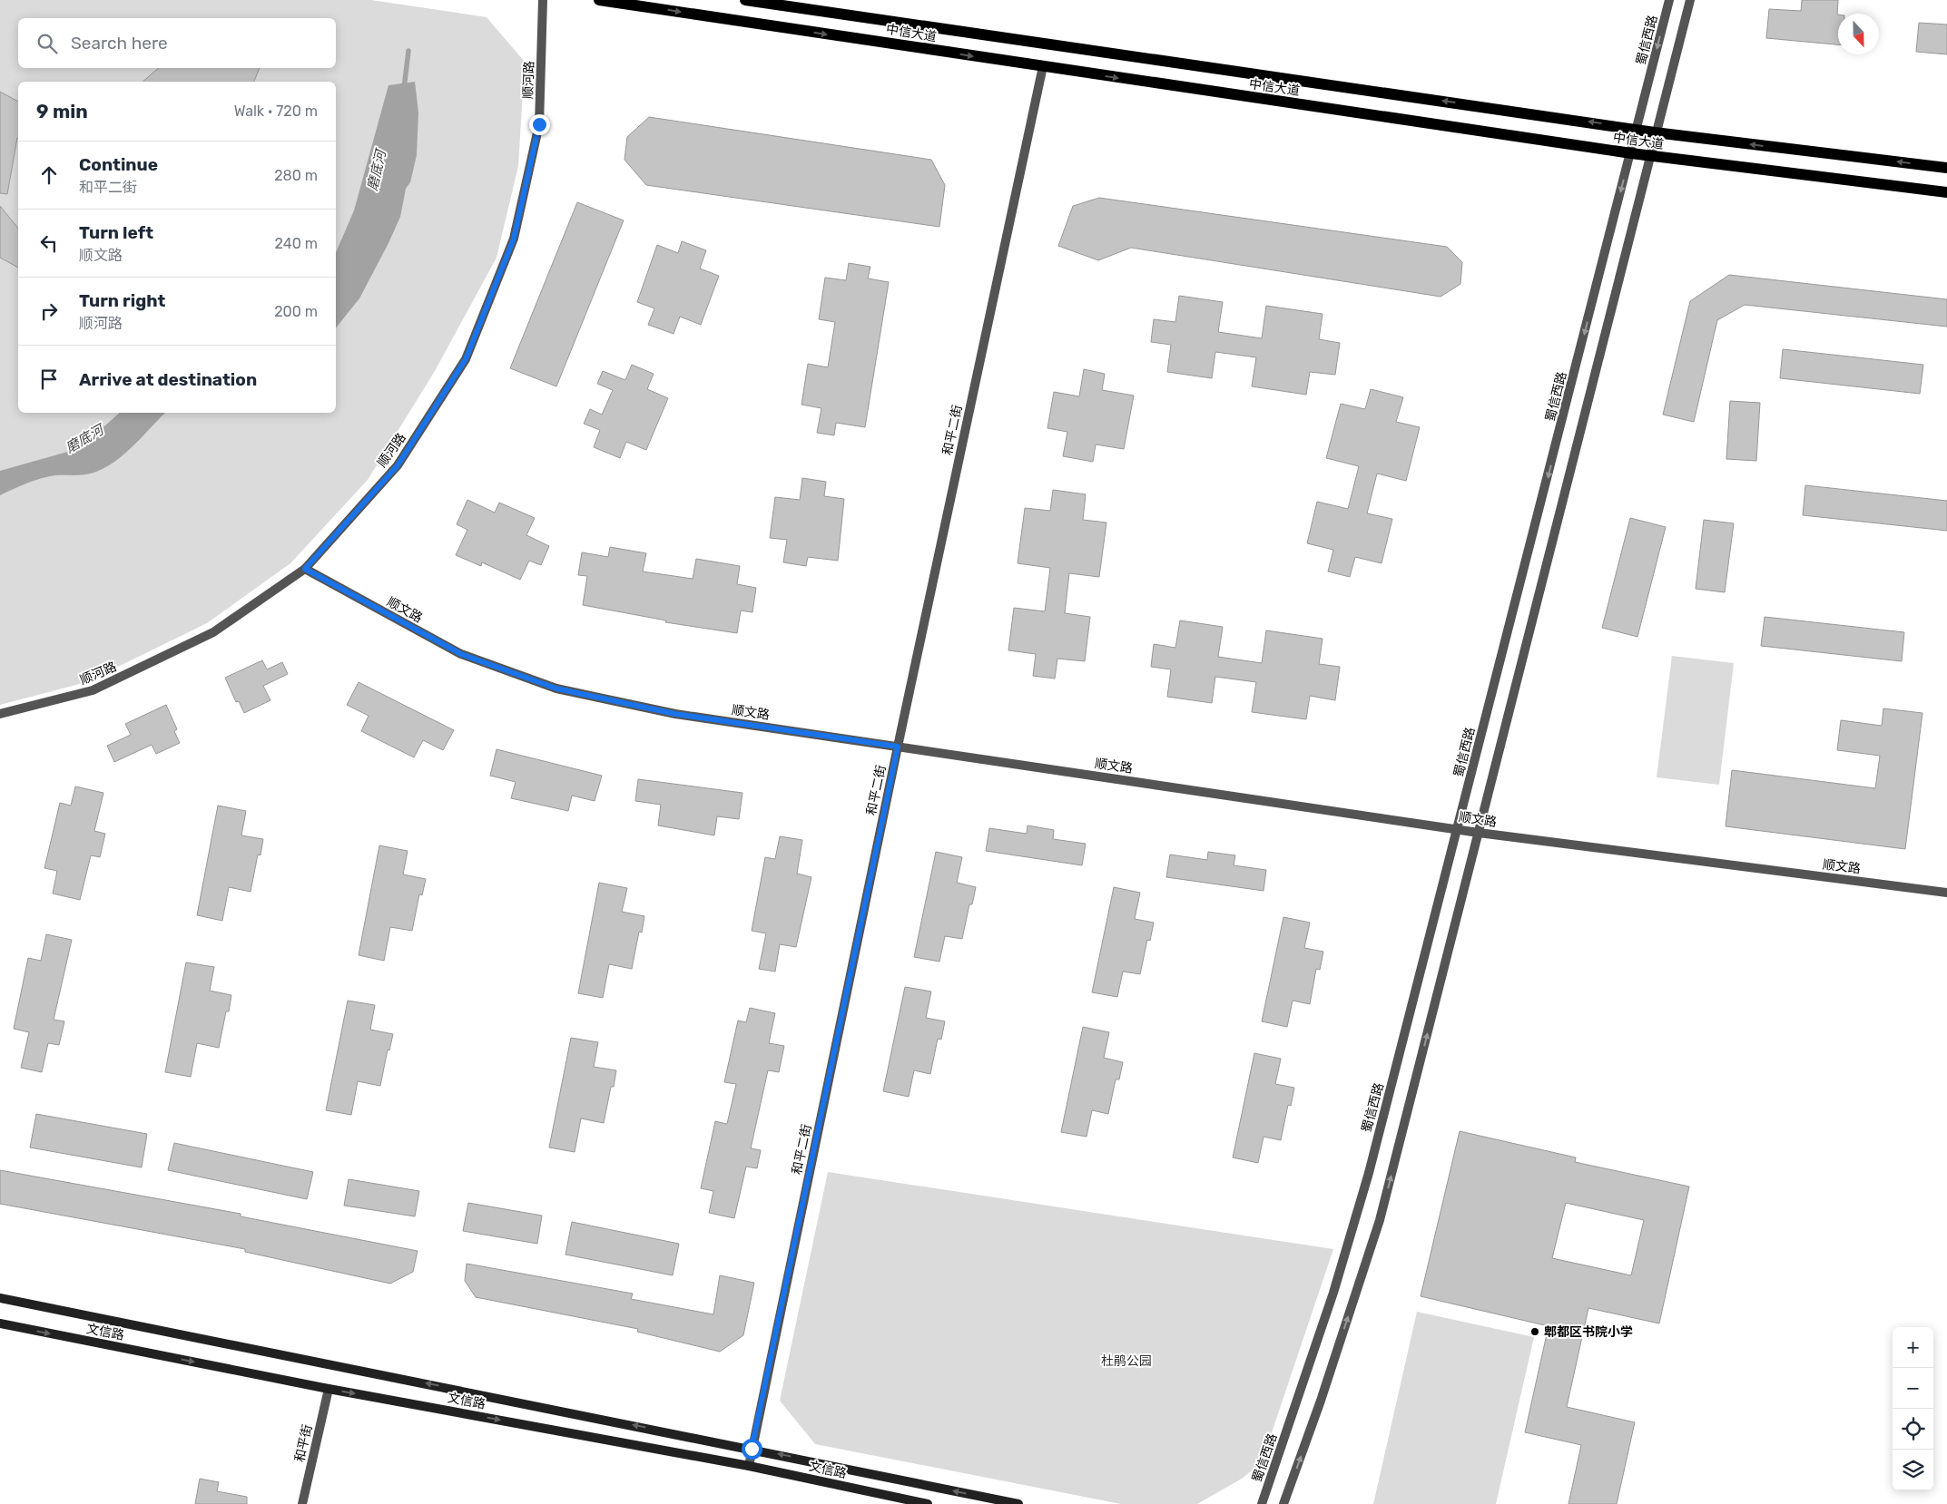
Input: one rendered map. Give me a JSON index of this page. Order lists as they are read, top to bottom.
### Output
{
  "streets": {
    "main road": ["中信大道", "文信路"],
    "street": [
      "蜀信西路",
      "顺河路",
      "和平二街",
      "顺文路",
      "和平街"
    ]
  },
  "crossings": [
    ["中信大道", "蜀信西路"],
    ["中信大道", "和平二街"],
    ["蜀信西路", "顺文路"],
    ["顺河路", "顺文路"],
    ["和平二街", "顺文路"],
    ["和平二街", "文信路"],
    ["文信路", "和平街"]
  ],
  "water": ["磨底河"],
  "parks": ["杜鹃公园"],
  "places": ["郫都区书院小学"],
  "north": "bottom",
  "page": {
    "search": "Search here",
    "heading": ["9 min", "Walk · 720 m"],
    "list": [
      ["Continue", "和平二街", "280 m"],
      ["Turn left", "顺文路", "240 m"],
      ["Turn right", "顺河路", "200 m"],
      "Arrive at destination"
    ],
    "map_buttons": ["+", "−"]
  }
}
